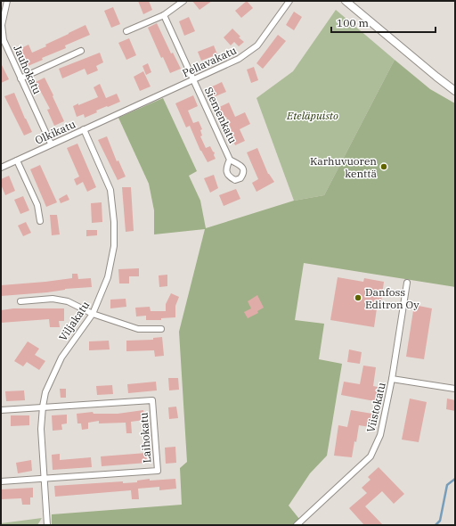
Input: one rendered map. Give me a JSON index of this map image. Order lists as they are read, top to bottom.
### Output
{
  "streets": {
    "street": [
      "Pellavakatu",
      "Jauhokatu",
      "Siemenkatu",
      "Olkikatu",
      "Viljakatu",
      "Viistokatu",
      "Laihokatu"
    ]
  },
  "crossings": [
    ["Pellavakatu", "Siemenkatu"],
    ["Pellavakatu", "Olkikatu"],
    ["Jauhokatu", "Olkikatu"],
    ["Olkikatu", "Viljakatu"],
    ["Viljakatu", "Laihokatu"]
  ],
  "parks": ["Eteläpuisto"],
  "places": ["Karhuvuoren kenttä", "Danfoss Editron Oy"],
  "scale_bar": "100 m"
}
